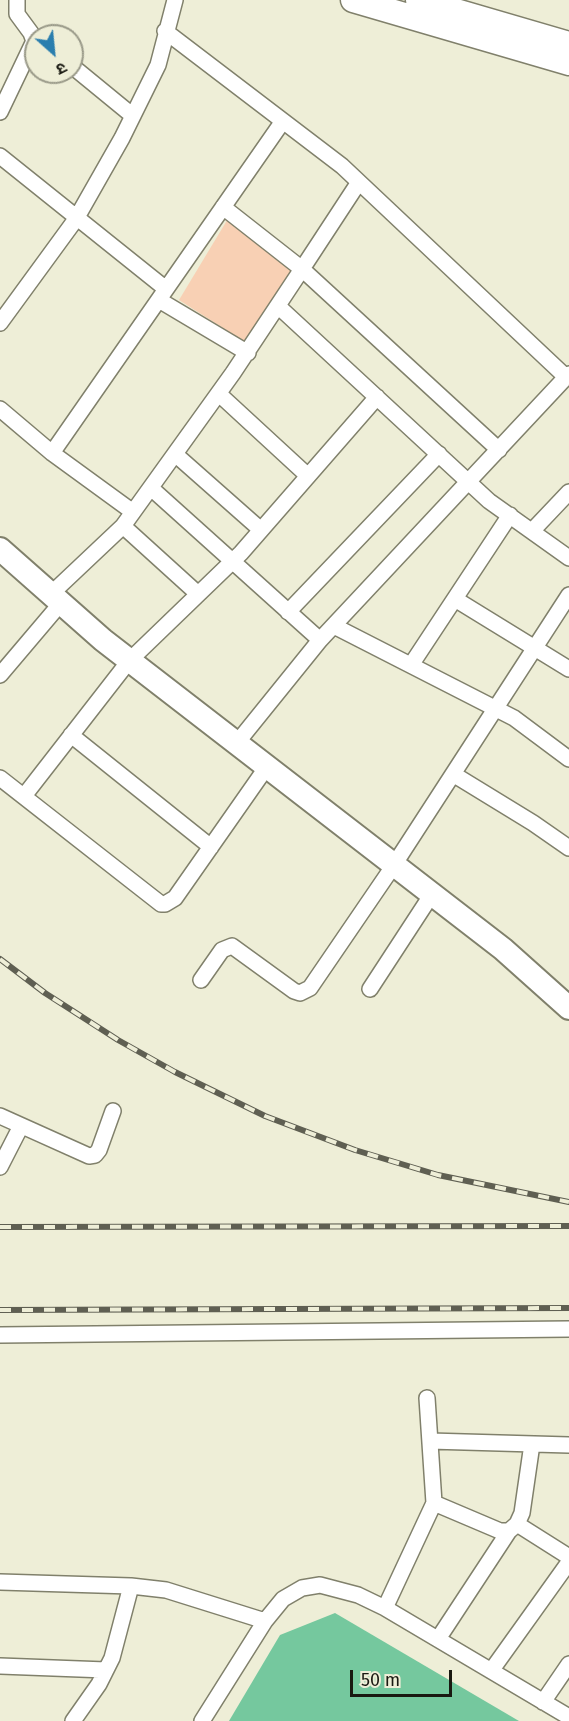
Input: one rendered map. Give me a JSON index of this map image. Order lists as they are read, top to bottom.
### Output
{
  "scale_bar": "50 m",
  "north": "bottom right"
}
